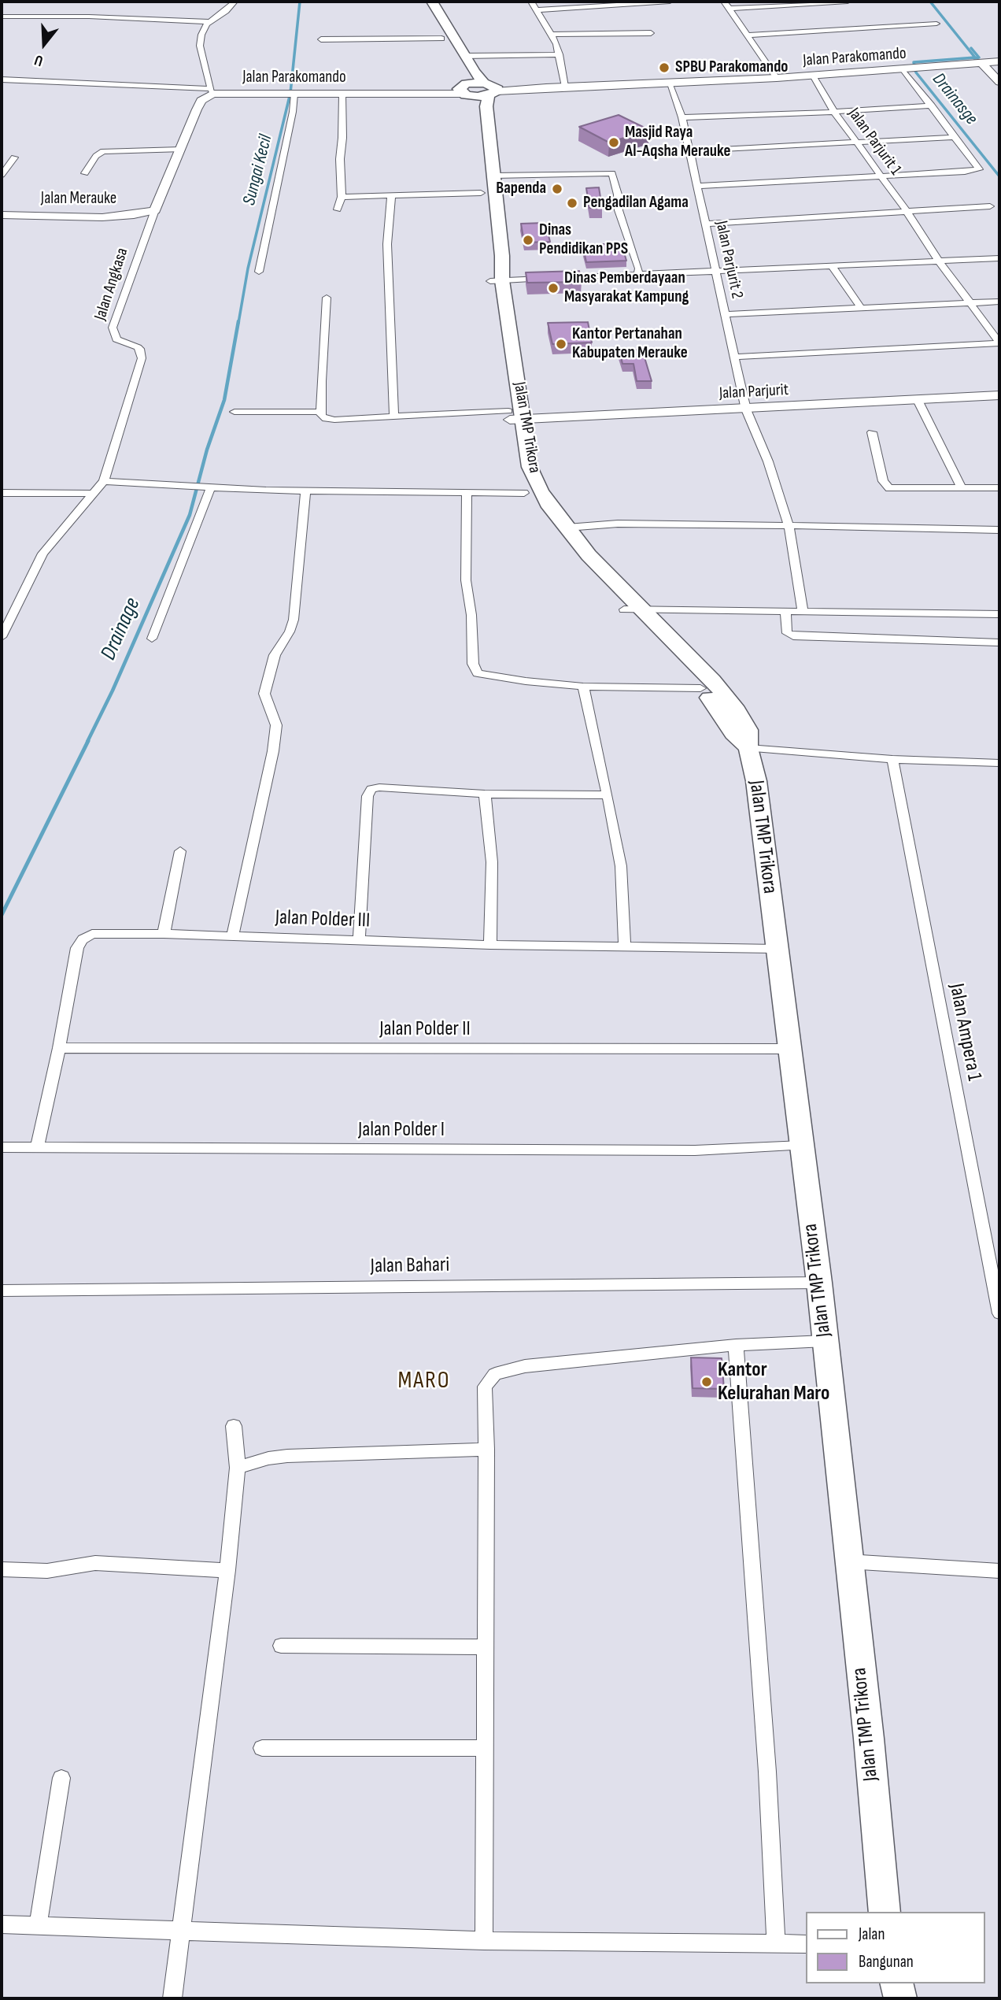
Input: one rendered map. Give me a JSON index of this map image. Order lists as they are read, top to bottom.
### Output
{
  "streets": {
    "highway": ["Jalan TMP Trikora"],
    "street": [
      "Jalan Parakomando",
      "Jalan Parjurit 1",
      "Jalan Merauke",
      "Jalan Parjurit 2",
      "Jalan Angkasa",
      "Jalan Parjurit",
      "Jalan Polder III",
      "Jalan Polder II",
      "Jalan Ampera 1",
      "Jalan Polder I",
      "Jalan Bahari"
    ]
  },
  "crossings": [
    ["Jalan Parakomando", "Jalan Angkasa"],
    ["Jalan Parakomando", "Jalan TMP Trikora"],
    ["Jalan Parjurit 1", "Jalan Parjurit 2"],
    ["Jalan Merauke", "Jalan Angkasa"],
    ["Jalan Parjurit 2", "Jalan Parjurit"],
    ["Jalan Parjurit", "Jalan TMP Trikora"],
    ["Jalan TMP Trikora", "Jalan Polder III"],
    ["Jalan TMP Trikora", "Jalan Polder II"],
    ["Jalan TMP Trikora", "Jalan Polder I"],
    ["Jalan TMP Trikora", "Jalan Bahari"],
    ["Jalan Polder III", "Jalan Polder II"],
    ["Jalan Polder III", "Jalan Polder I"]
  ],
  "districts": ["MARO"],
  "water": ["Drainasge", "Sungai Kecil", "Drainage"],
  "places": [
    "SPBU Parakomando",
    "Masjid Raya Al-Aqsha Merauke",
    "Bapenda",
    "Pengadilan Agama",
    "Dinas Pendidikan PPS",
    "Dinas Pemberdayaan Masyarakat Kampung",
    "Kantor Pertanahan Kabupaten Merauke",
    "Kantor Kelurahan Maro"
  ],
  "legend": ["Jalan", "Bangunan"],
  "north": "bottom"
}
